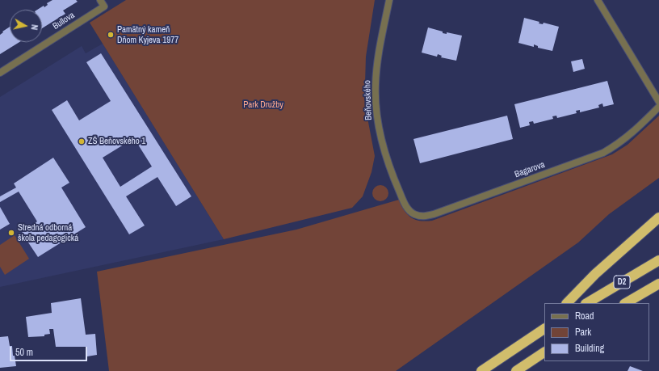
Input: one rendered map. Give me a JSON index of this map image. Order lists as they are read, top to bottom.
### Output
{
  "streets": {
    "highway": ["D2"],
    "street": ["Bullova", "Beňovského", "Bagarova"]
  },
  "crossings": [
    ["Beňovského", "Bagarova"]
  ],
  "parks": ["Park Družby"],
  "places": ["Pamätný kameň Dňom Kyjeva 1977", "ZŠ Beňovského 1", "Stredná odborná škola pedagogická"],
  "legend": ["Road", "Park", "Building"],
  "scale_bar": "50 m",
  "north": "right"
}
